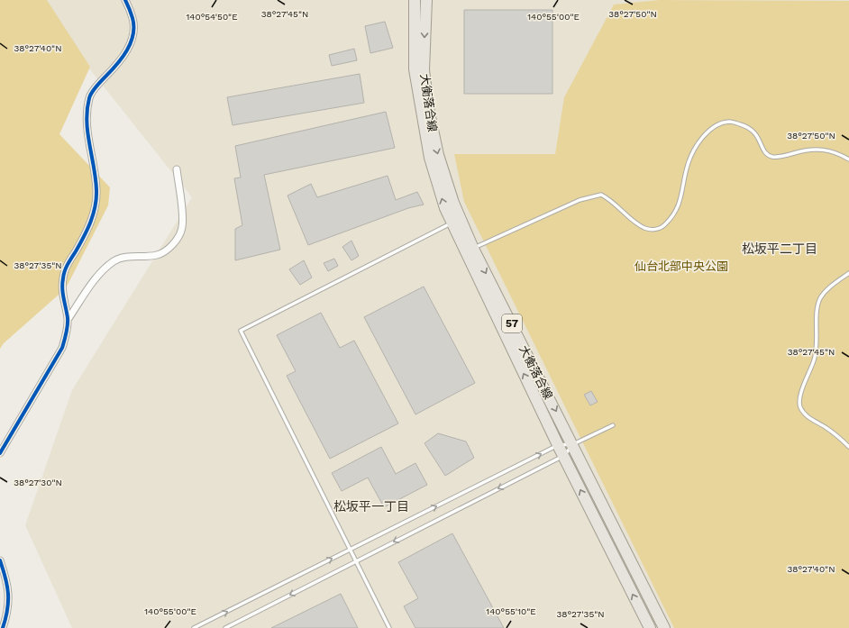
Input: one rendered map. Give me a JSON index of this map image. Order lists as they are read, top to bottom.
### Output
{
  "streets": {
    "main road": ["大衡落合線", "57"]
  },
  "districts": ["松坂平二丁目", "松坂平一丁目"],
  "parks": ["仙台北部中央公園"],
  "coordinates": [
    "38°27'45\"N",
    "38°27'50\"N",
    "140°54'50\"E",
    "140°55'00\"E",
    "38°27'40\"N",
    "38°27'35\"N",
    "38°27'30\"N",
    "140°55'10\"E"
  ]
}
